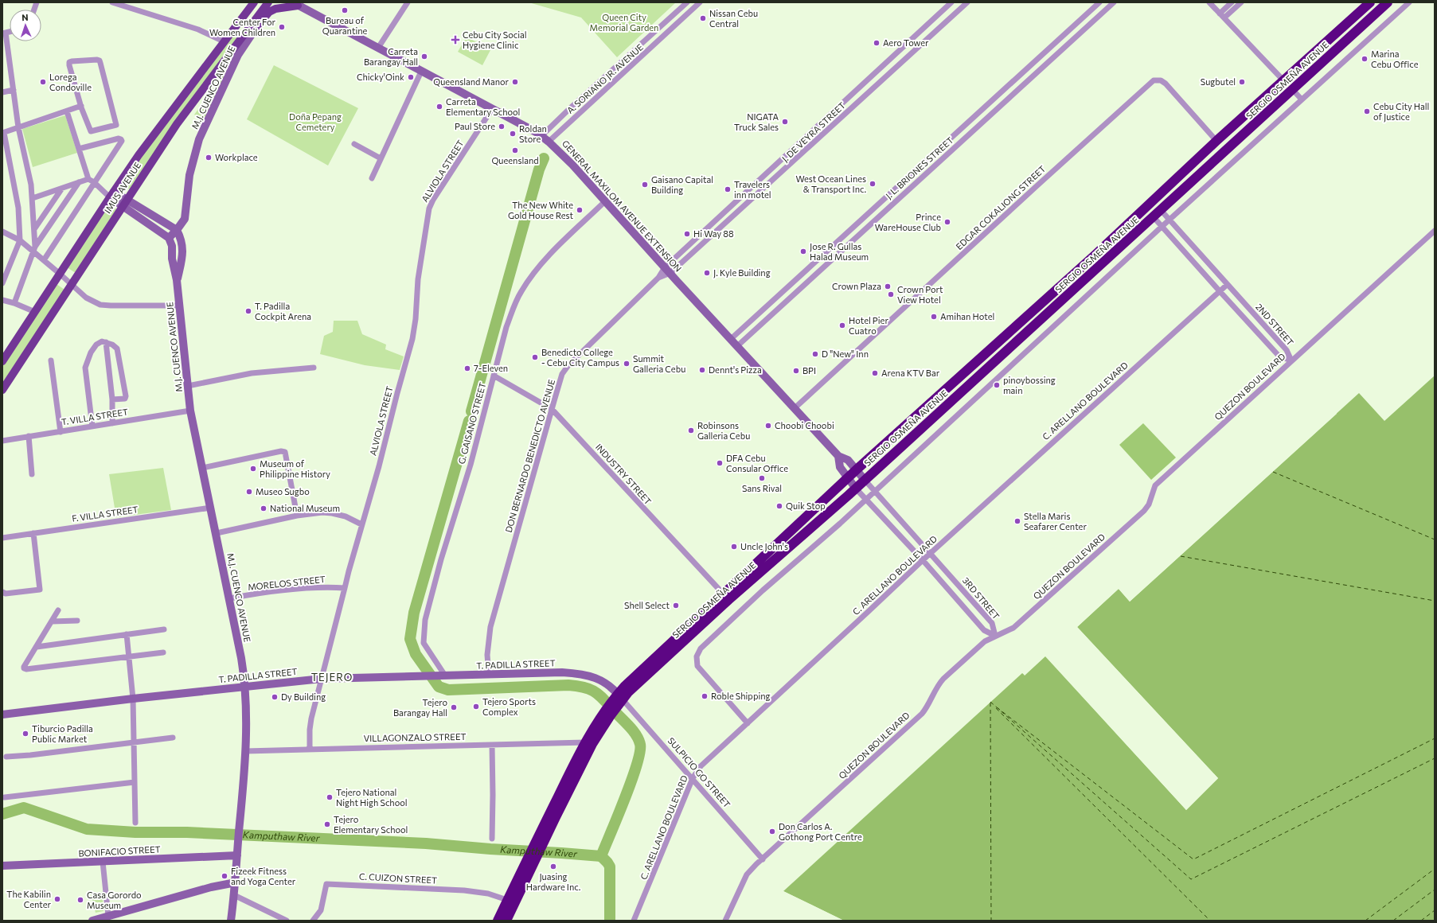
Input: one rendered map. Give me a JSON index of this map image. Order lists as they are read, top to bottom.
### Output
{
  "streets": {
    "highway": ["SERGIO OSMEÑA AVENUE"],
    "main road": [
      "M.J. CUENCO AVENUE",
      "IMUS AVENUE",
      "GENERAL MAXILOM AVENUE EXTENSION",
      "T. PADILLA STREET",
      "BONIFACIO STREET"
    ],
    "street": [
      "A. SORIANO JR. AVENUE",
      "J. DE VEYRA STREET",
      "J. L. BRIONES STREET",
      "ALVIOLA STREET",
      "EDGAR COKALIONG STREET",
      "2ND STREET",
      "QUEZON BOULEVARD",
      "C. ARELLANO BOULEVARD",
      "T. VILLA STREET",
      "G. GAISANO STREET",
      "DON BERNARDO BENEDICTO AVENUE",
      "INDUSTRY STREET",
      "F. VILLA STREET",
      "MORELOS STREET",
      "3RD STREET",
      "VILLAGONZALO STREET",
      "SULPICIO GO STREET",
      "C. CUIZON STREET"
    ]
  },
  "crossings": [
    ["A. SORIANO JR. AVENUE", "GENERAL MAXILOM AVENUE EXTENSION"],
    ["SERGIO OSMEÑA AVENUE", "GENERAL MAXILOM AVENUE EXTENSION"],
    ["SERGIO OSMEÑA AVENUE", "EDGAR COKALIONG STREET"],
    ["SERGIO OSMEÑA AVENUE", "2ND STREET"],
    ["SERGIO OSMEÑA AVENUE", "INDUSTRY STREET"],
    ["SERGIO OSMEÑA AVENUE", "3RD STREET"],
    ["SERGIO OSMEÑA AVENUE", "T. PADILLA STREET"],
    ["SERGIO OSMEÑA AVENUE", "VILLAGONZALO STREET"],
    ["SERGIO OSMEÑA AVENUE", "SULPICIO GO STREET"],
    ["SERGIO OSMEÑA AVENUE", "C. CUIZON STREET"],
    ["M.J. CUENCO AVENUE", "T. VILLA STREET"],
    ["M.J. CUENCO AVENUE", "F. VILLA STREET"],
    ["M.J. CUENCO AVENUE", "MORELOS STREET"],
    ["M.J. CUENCO AVENUE", "T. PADILLA STREET"],
    ["M.J. CUENCO AVENUE", "VILLAGONZALO STREET"],
    ["M.J. CUENCO AVENUE", "BONIFACIO STREET"],
    ["J. DE VEYRA STREET", "GENERAL MAXILOM AVENUE EXTENSION"],
    ["J. DE VEYRA STREET", "DON BERNARDO BENEDICTO AVENUE"],
    ["J. L. BRIONES STREET", "GENERAL MAXILOM AVENUE EXTENSION"],
    ["ALVIOLA STREET", "GENERAL MAXILOM AVENUE EXTENSION"],
    ["ALVIOLA STREET", "MORELOS STREET"],
    ["ALVIOLA STREET", "T. PADILLA STREET"],
    ["ALVIOLA STREET", "VILLAGONZALO STREET"],
    ["GENERAL MAXILOM AVENUE EXTENSION", "EDGAR COKALIONG STREET"],
    ["GENERAL MAXILOM AVENUE EXTENSION", "G. GAISANO STREET"],
    ["GENERAL MAXILOM AVENUE EXTENSION", "DON BERNARDO BENEDICTO AVENUE"],
    ["GENERAL MAXILOM AVENUE EXTENSION", "3RD STREET"],
    ["2ND STREET", "QUEZON BOULEVARD"],
    ["2ND STREET", "C. ARELLANO BOULEVARD"],
    ["QUEZON BOULEVARD", "3RD STREET"],
    ["QUEZON BOULEVARD", "SULPICIO GO STREET"],
    ["C. ARELLANO BOULEVARD", "3RD STREET"],
    ["C. ARELLANO BOULEVARD", "SULPICIO GO STREET"],
    ["G. GAISANO STREET", "INDUSTRY STREET"],
    ["G. GAISANO STREET", "T. PADILLA STREET"],
    ["DON BERNARDO BENEDICTO AVENUE", "INDUSTRY STREET"],
    ["DON BERNARDO BENEDICTO AVENUE", "T. PADILLA STREET"],
    ["T. PADILLA STREET", "SULPICIO GO STREET"]
  ],
  "districts": ["TEJERO"],
  "water": ["Kamputhaw River"],
  "parks": ["Queen City Memorial Garden", "Doña Pepang Cemetery"],
  "places": {
    "other": [
      "Bureau of Quarantine",
      "Nissan Cebu Central",
      "Center For Women Children",
      "Aero Tower",
      "Carreta Barangay Hall",
      "Marina Cebu Office",
      "Chicky'Oink",
      "Lorega Condoville",
      "Queensland Manor",
      "Sugbutel",
      "Carreta Elementary School",
      "Cebu City Hall of Justice",
      "NIGATA Truck Sales",
      "Paul Store",
      "Roldan Store",
      "Queensland",
      "Workplace",
      "West Ocean Lines & Transport Inc.",
      "Gaisano Capital Building",
      "Travelers inn motel",
      "The New White Gold House Rest",
      "Prince WareHouse Club",
      "Hi Way 88",
      "Jose R. Gullas Halad Museum",
      "J. Kyle Building",
      "Crown Plaza",
      "Crown Port View Hotel",
      "T. Padilla Cockpit Arena",
      "Amihan Hotel",
      "Hotel Pier Cuatro",
      "D \"New\" Inn",
      "Benedicto College - Cebu City Campus",
      "Summit Galleria Cebu",
      "7-Eleven",
      "Dennt's Pizza",
      "BPI",
      "Arena KTV Bar",
      "pinoybossing main",
      "Choobi Choobi",
      "Robinsons Galleria Cebu",
      "DFA Cebu Consular Office",
      "Museum of Philippine History",
      "Sans Rival",
      "Museo Sugbo",
      "Quik Stop",
      "National Museum",
      "Stella Maris Seafarer Center",
      "Uncle John's",
      "Shell Select",
      "Roble Shipping",
      "Dy Building",
      "Tejero Sports Complex",
      "Tejero Barangay Hall",
      "Tiburcio Padilla Public Market",
      "Tejero National Night High School",
      "Tejero Elementary School",
      "Don Carlos A. Gothong Port Centre",
      "Juasing Hardware Inc.",
      "Fizeek Fitness and Yoga Center",
      "The Kabilin Center",
      "Casa Gorordo Museum"
    ],
    "health": ["Cebu City Social Hygiene Clinic"]
  },
  "north": "top"
}
